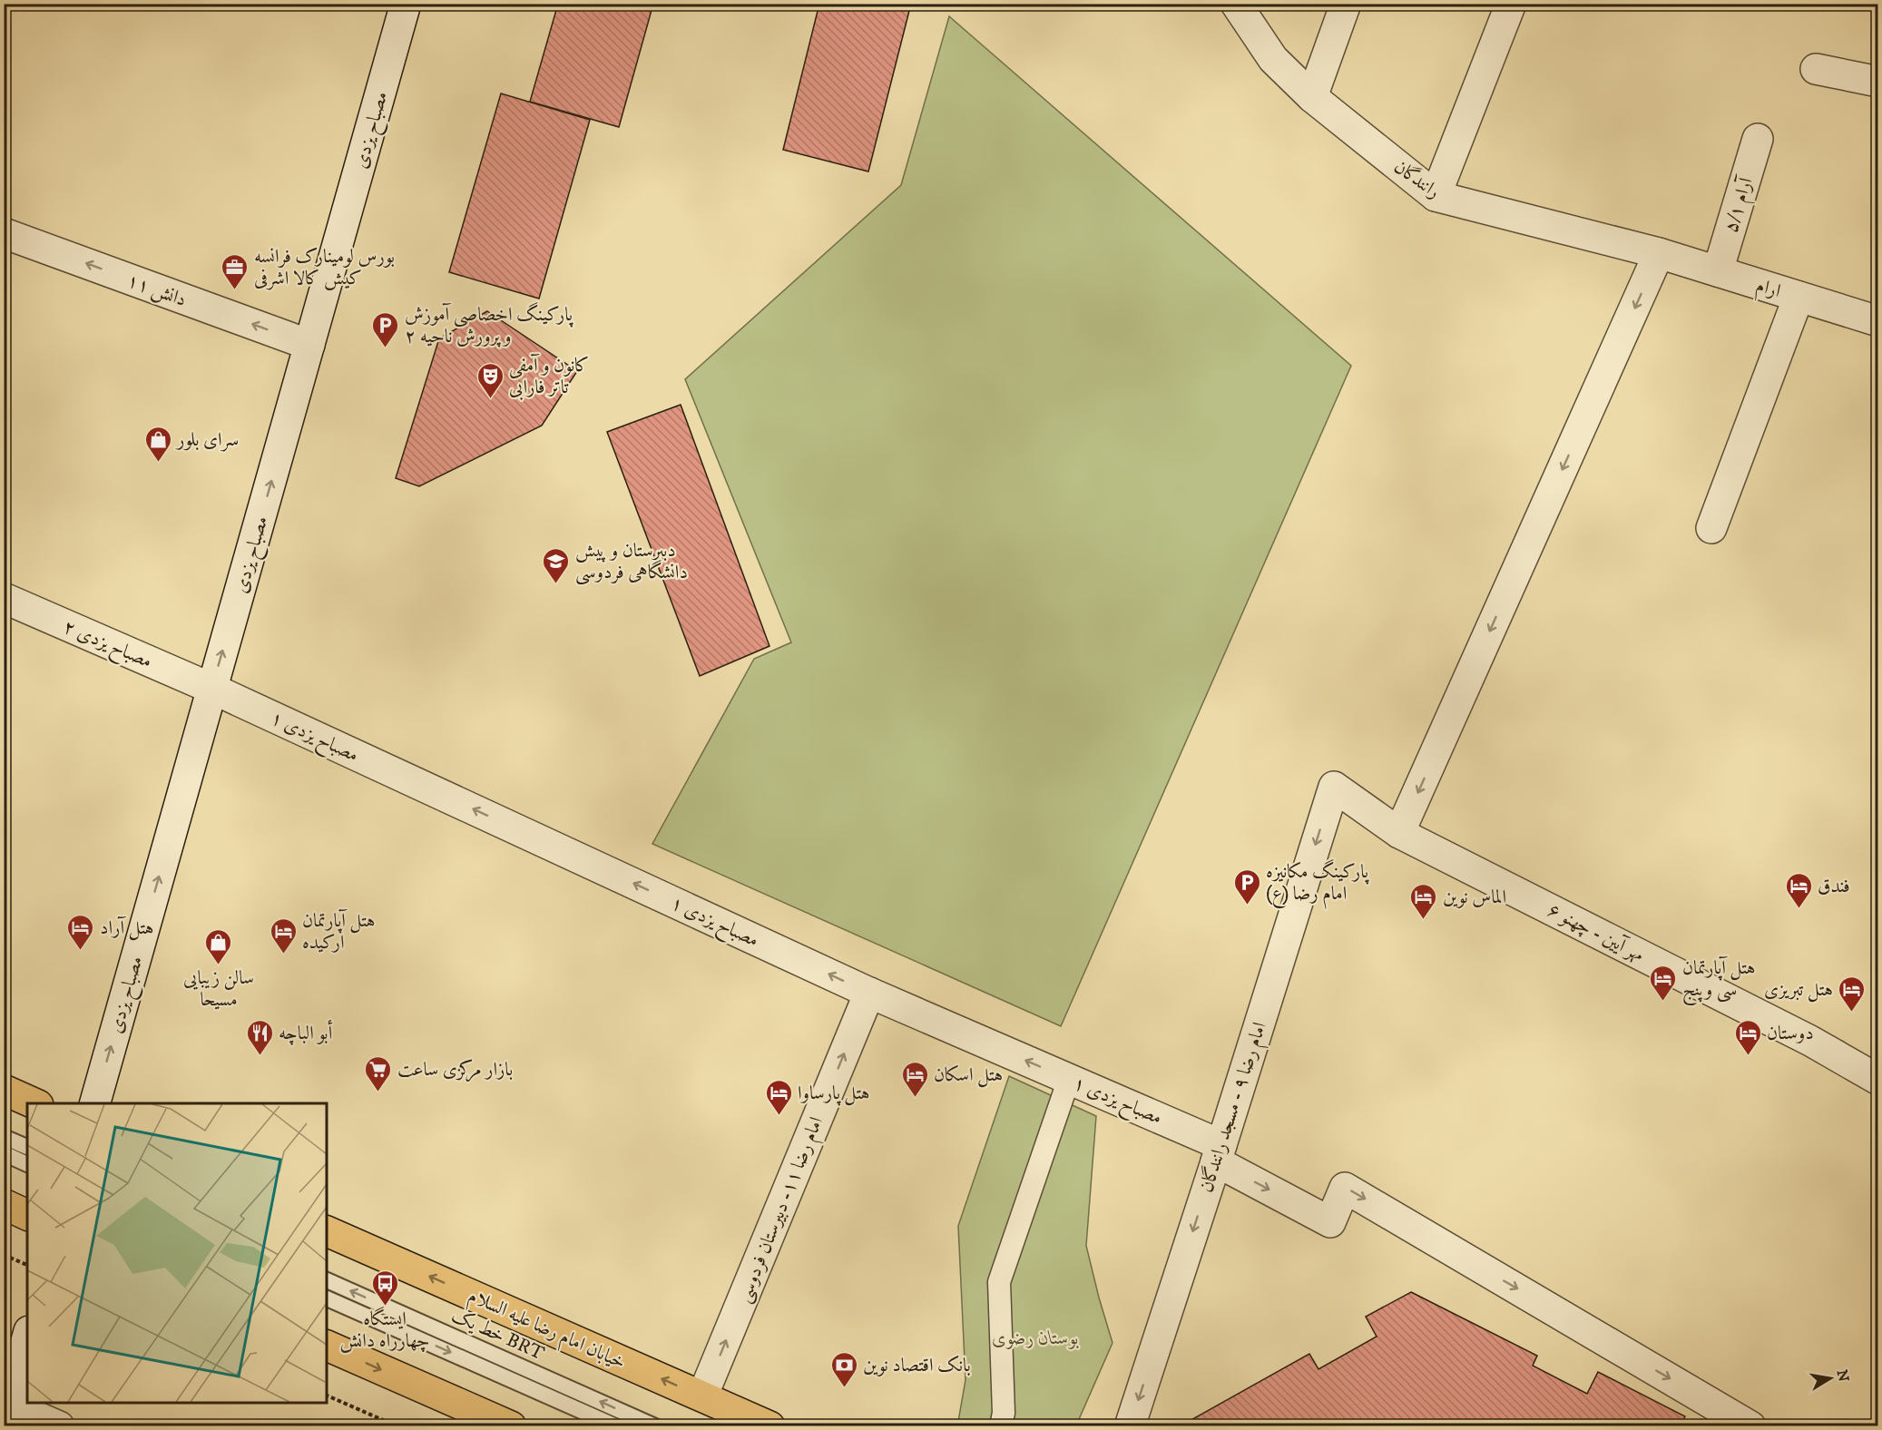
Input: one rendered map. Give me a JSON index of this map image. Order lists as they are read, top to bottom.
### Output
{
  "streets": {
    "main road": ["خیابان امام رضا علیه السلام"],
    "street": [
      "مصباح یزدی",
      "رانندگان",
      "آرام ۵/۱",
      "ارام",
      "دانش ۱۱",
      "مصباح یزدی ۲",
      "مصباح یزدی ۱",
      "مهر آیین - چهنو ۶",
      "امام رضا ۹ - مسجد رانندگان",
      "امام رضا ۱۱- دبیرستان فردوسی"
    ],
    "lane": ["خط یک BRT"]
  },
  "crossings": [
    ["مصباح یزدی", "دانش ۱۱"],
    ["مصباح یزدی", "مصباح یزدی ۲"],
    ["مصباح یزدی", "مصباح یزدی ۱"],
    ["رانندگان", "ارام"],
    ["آرام ۵/۱", "ارام"],
    ["مصباح یزدی ۲", "مصباح یزدی ۱"],
    ["مصباح یزدی ۱", "امام رضا ۹ - مسجد رانندگان"],
    ["مصباح یزدی ۱", "امام رضا ۱۱- دبیرستان فردوسی"],
    ["مهر آیین - چهنو ۶", "امام رضا ۹ - مسجد رانندگان"],
    ["امام رضا ۱۱- دبیرستان فردوسی", "خیابان امام رضا علیه السلام"]
  ],
  "one_way": ["مصباح یزدی", "دانش ۱۱"],
  "parks": ["بوستان رضوی"],
  "places": {
    "office": ["بورس لومینارک فرانسه کیش کالا اشرفی"],
    "parking": ["پارکینگ اخصاصی آموزش و پرورش ناحیه ۲", "پارکینگ مکانیزه امام رضا (ع)"],
    "theatre": ["کانون و آمفی تاتر فارابی"],
    "shop": ["سرای بلور", "سالن زیبایی مسیحا"],
    "school or university": ["دبیرستان و پیش دانشگاهی فردوسی"],
    "hotel": [
      "فندق",
      "الماس نوين",
      "هتل آراد",
      "هتل آپارتمان ارکیده",
      "هتل آپارتمان سی وپنج",
      "هتل تبریزی",
      "دوستان",
      "هتل اسکان",
      "هتل پارساوا"
    ],
    "restaurant": ["أبو الباچه"],
    "supermarket": ["بازار مرکزی ساعت"],
    "bus stop": ["ایستگاه چهارراه دانش"],
    "bank": ["بانک اقتصاد نوین"]
  },
  "north": "right"
}
